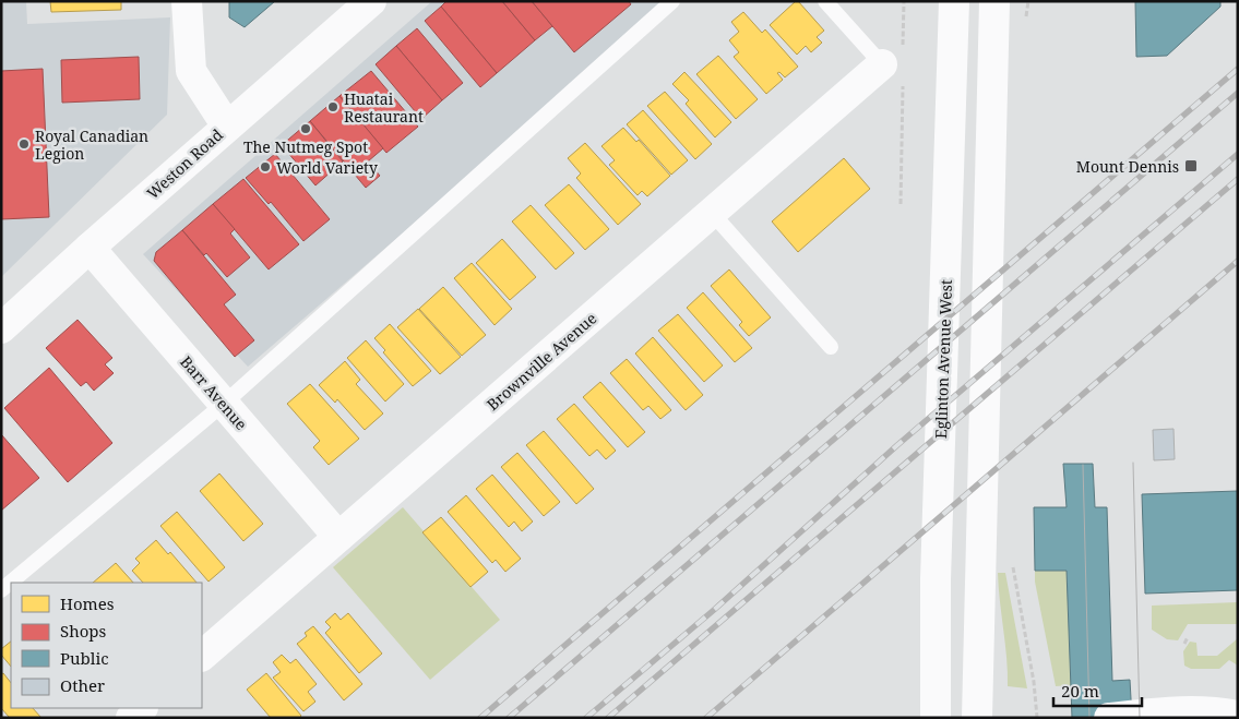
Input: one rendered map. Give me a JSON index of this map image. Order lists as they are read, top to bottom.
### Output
{
  "streets": {
    "main road": [
      "Weston Road",
      "Eglinton Avenue West",
      "Brownville Avenue",
      "Barr Avenue"
    ]
  },
  "crossings": [
    ["Weston Road", "Barr Avenue"],
    ["Brownville Avenue", "Barr Avenue"]
  ],
  "places": {
    "other": [
      "Huatai Restaurant",
      "The Nutmeg Spot",
      "Royal Canadian Legion",
      "World Variety"
    ],
    "transit": ["Mount Dennis"]
  },
  "legend": [
    "Homes",
    "Shops",
    "Public",
    "Other"
  ],
  "scale_bar": "20 m"
}
